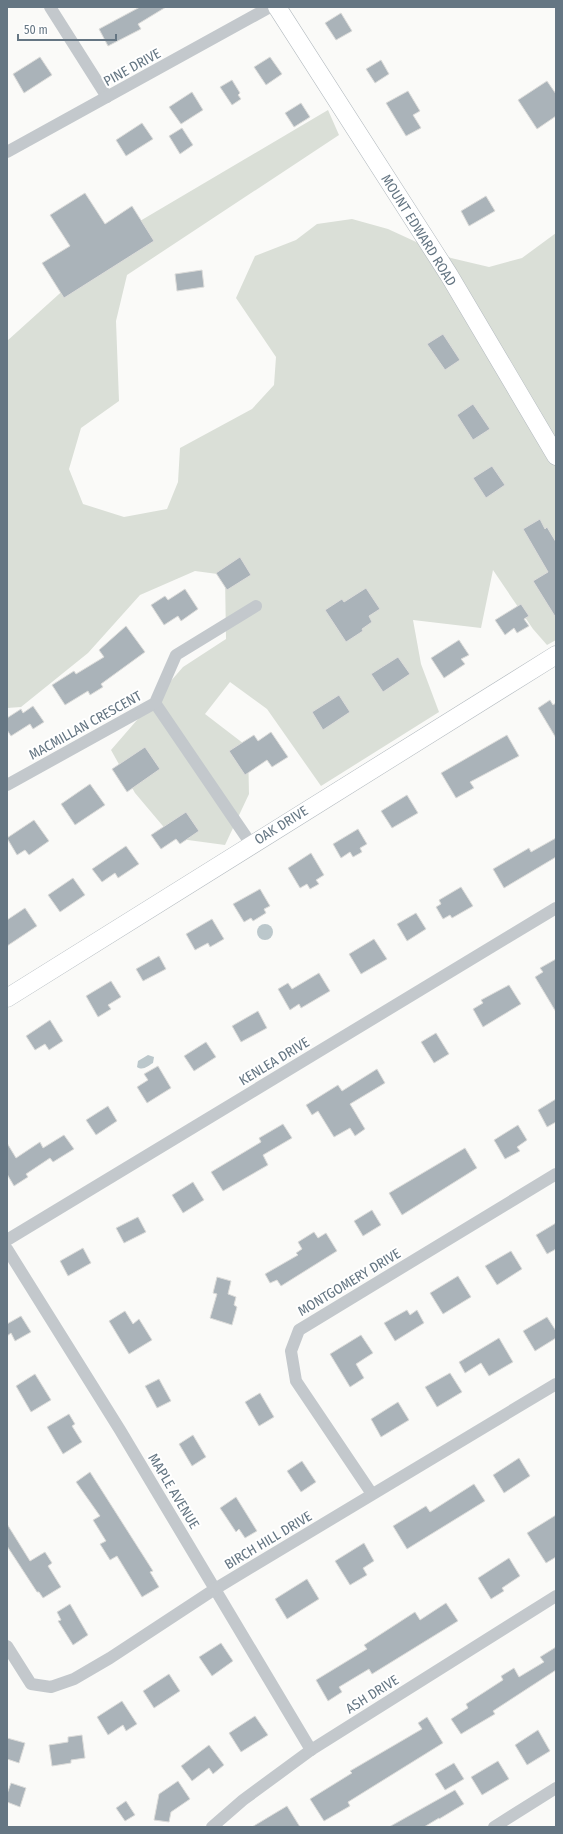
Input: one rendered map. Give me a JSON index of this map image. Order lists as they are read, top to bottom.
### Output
{
  "streets": {
    "street": [
      "PINE DRIVE",
      "MOUNT EDWARD ROAD",
      "MACMILLAN CRESCENT",
      "OAK DRIVE",
      "KENLEA DRIVE",
      "MONTGOMERY DRIVE",
      "MAPLE AVENUE",
      "BIRCH HILL DRIVE",
      "ASH DRIVE"
    ]
  },
  "crossings": [
    ["MONTGOMERY DRIVE", "BIRCH HILL DRIVE"],
    ["MAPLE AVENUE", "BIRCH HILL DRIVE"],
    ["MAPLE AVENUE", "ASH DRIVE"]
  ],
  "scale_bar": "50 m"
}
